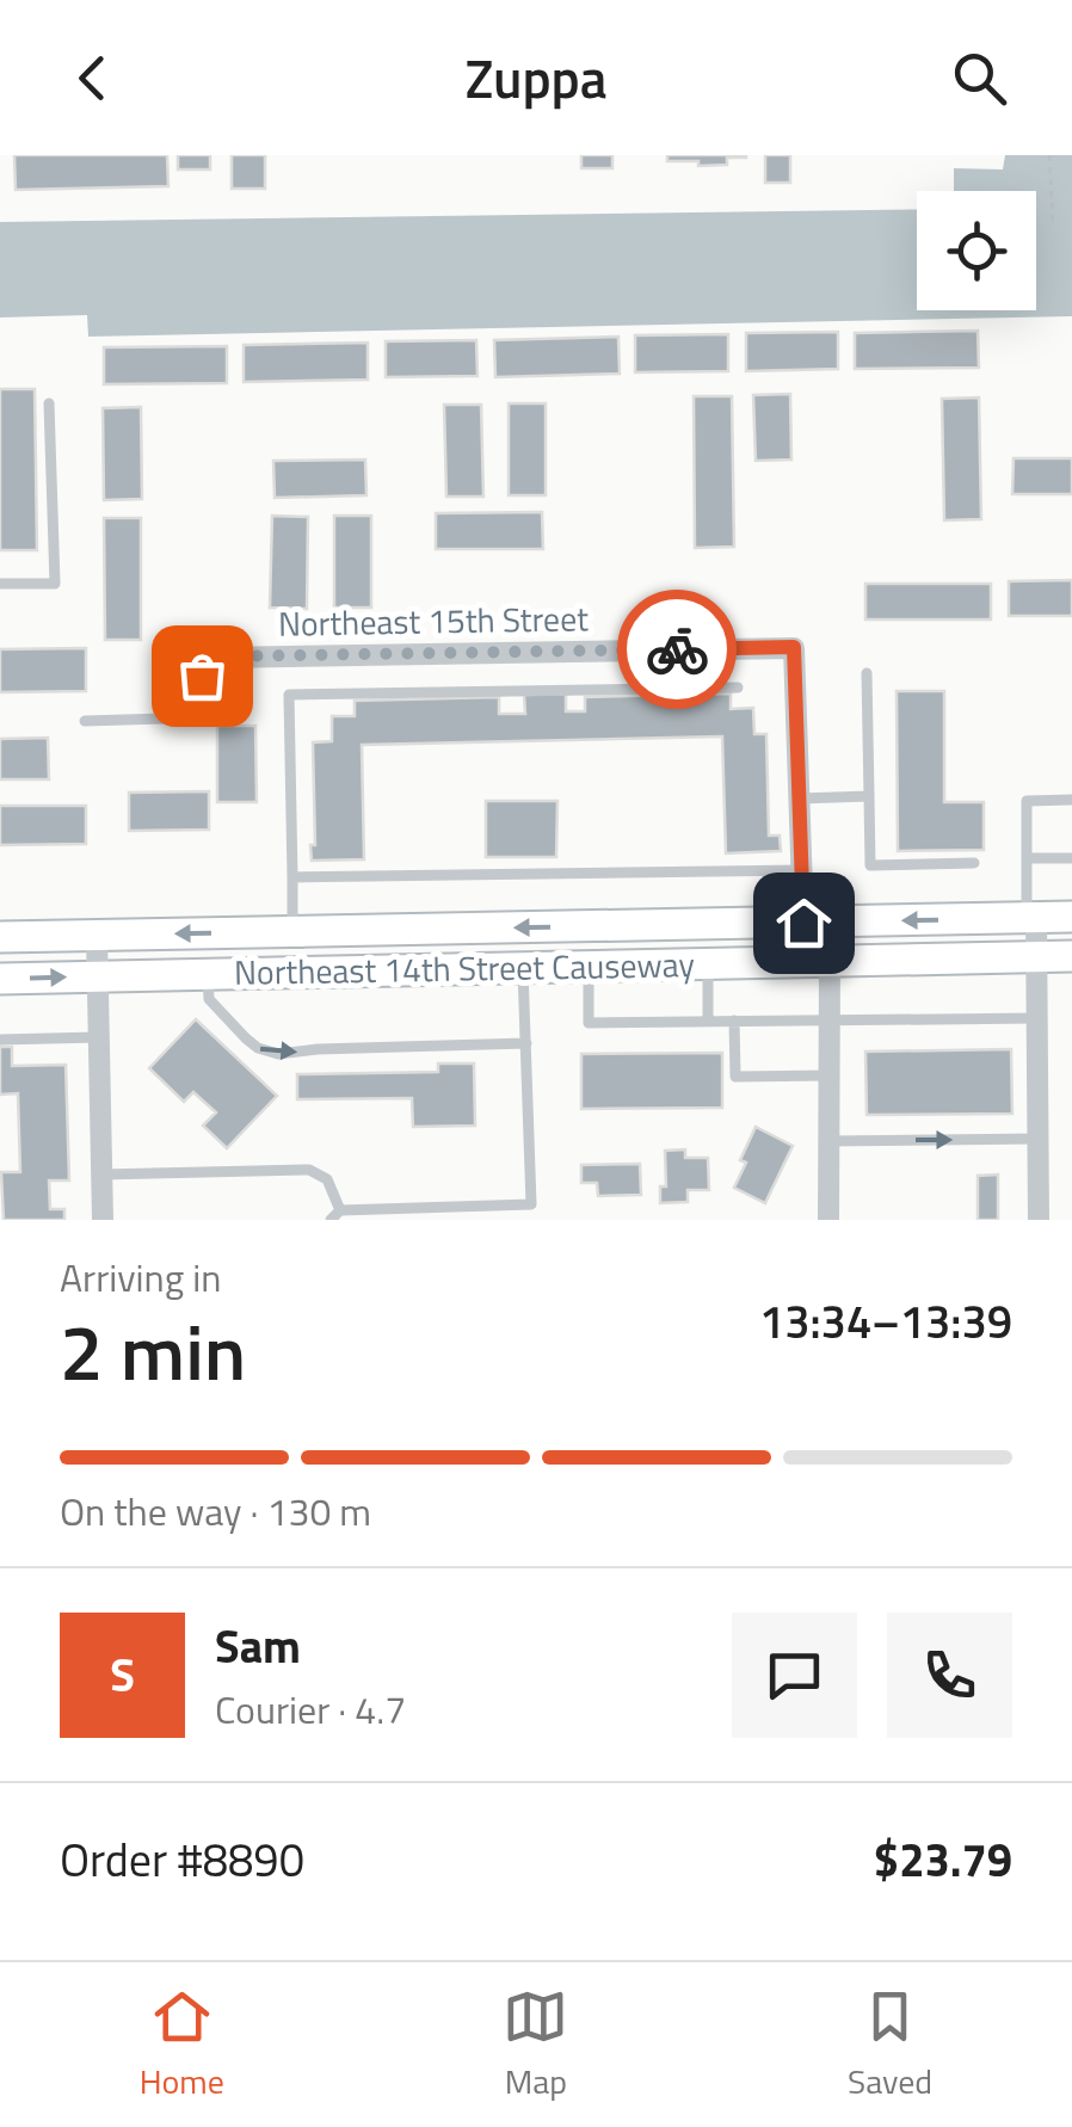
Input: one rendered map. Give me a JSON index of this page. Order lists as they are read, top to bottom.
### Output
{
  "streets": {
    "main road": ["Northeast 14th Street Causeway"],
    "street": ["Northeast 15th Street"]
  },
  "page": {
    "header": "Zuppa",
    "heading": ["2 min", "Arriving in", "13:34–13:39"],
    "panel": [
      "Sam",
      "Courier · 4.7",
      "Order #8890",
      "$23.79"
    ],
    "bar": "On the way · 130 m",
    "round": "S",
    "tabs": ["Home", "Map", "Saved"]
  }
}
